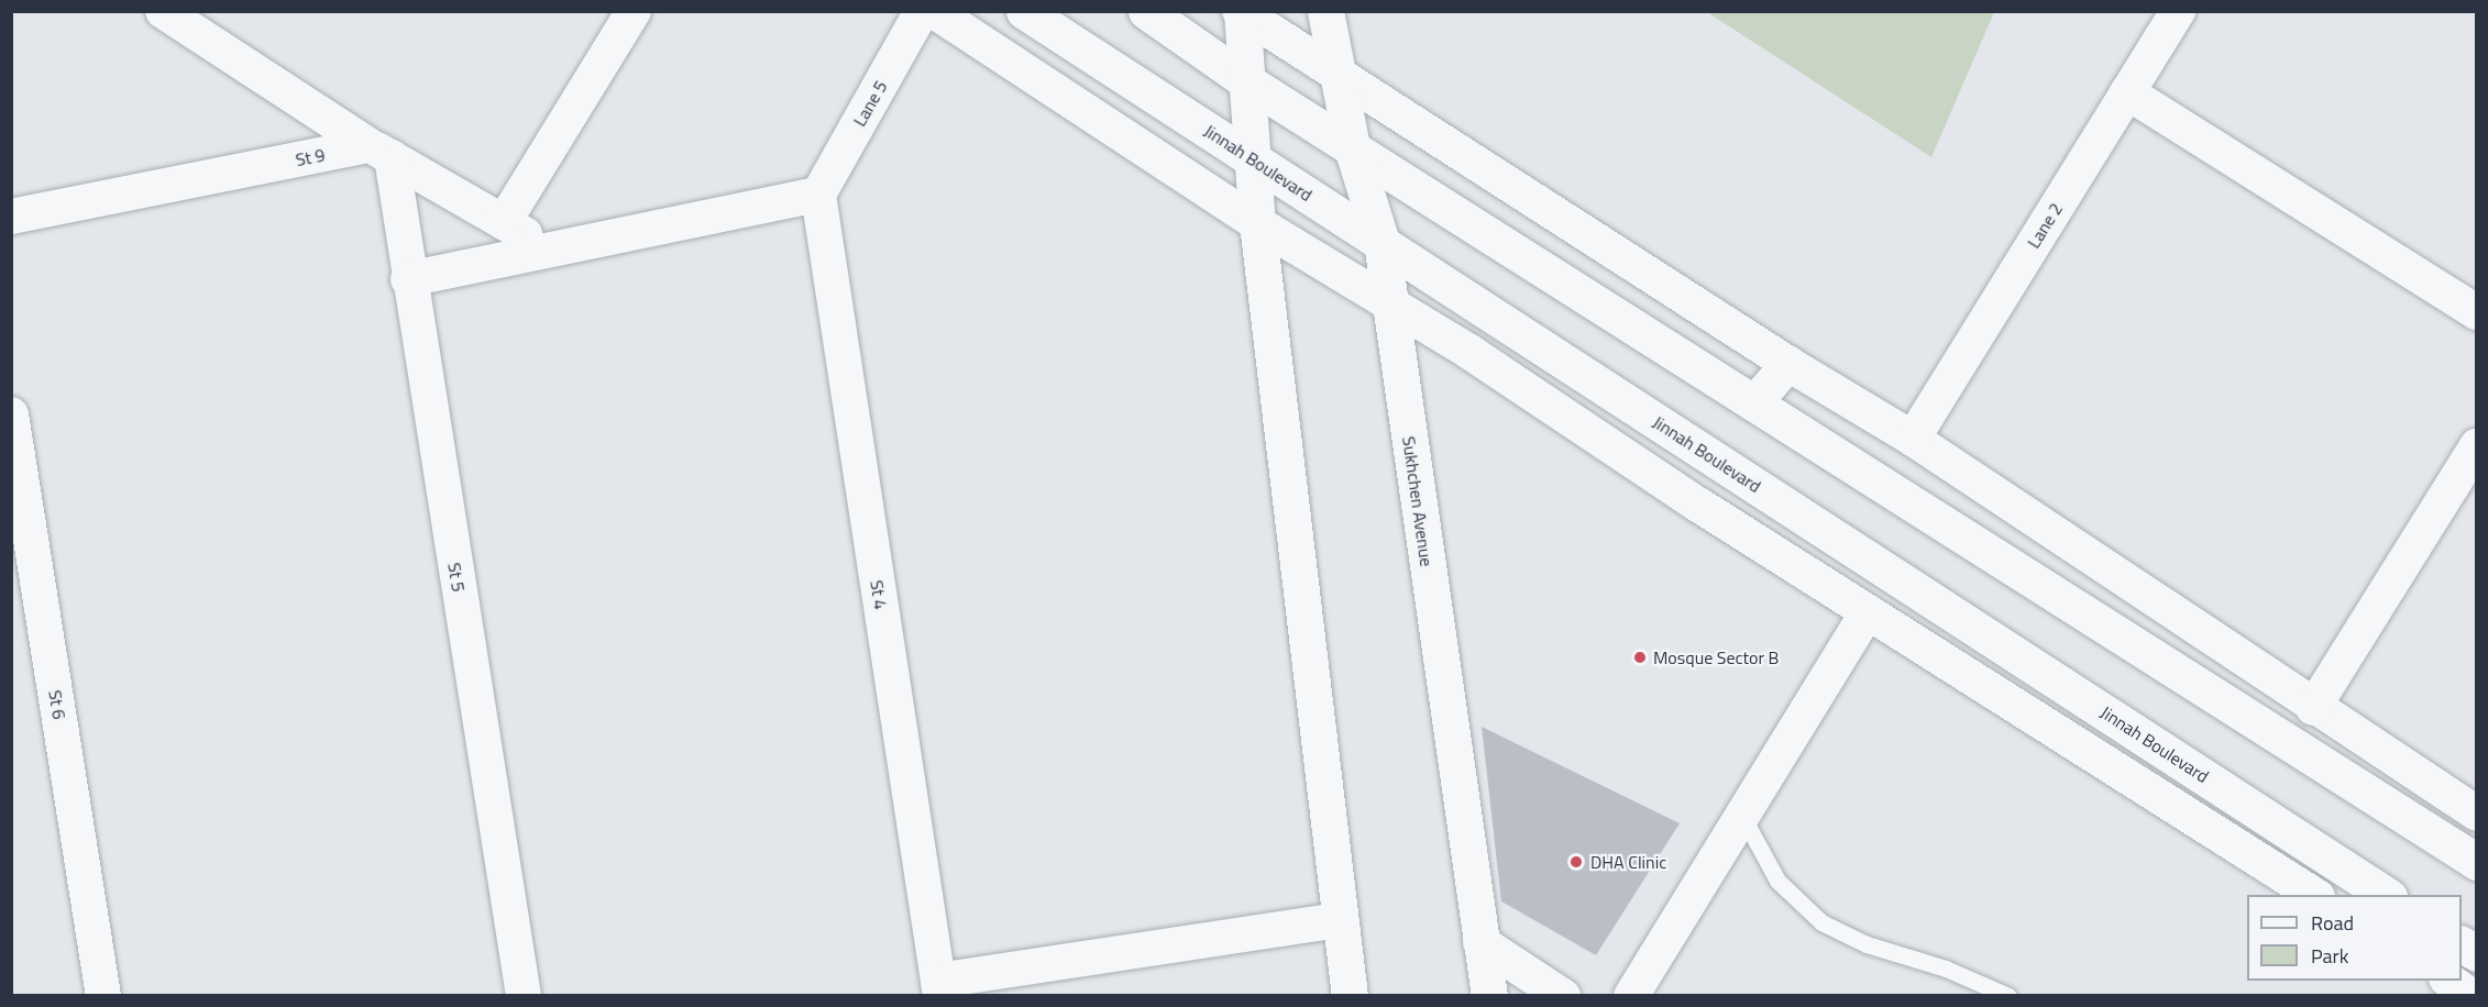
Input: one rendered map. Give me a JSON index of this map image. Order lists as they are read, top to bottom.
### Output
{
  "streets": {
    "street": [
      "Lane 5",
      "St 9",
      "Jinnah Boulevard",
      "Lane 2",
      "Sukhchen Avenue",
      "St 5",
      "St 4",
      "St 6"
    ]
  },
  "crossings": [
    ["Lane 5", "St 4"],
    ["St 9", "St 5"],
    ["Jinnah Boulevard", "Sukhchen Avenue"]
  ],
  "places": ["Mosque Sector B", "DHA Clinic"],
  "legend": ["Road", "Park"]
}
